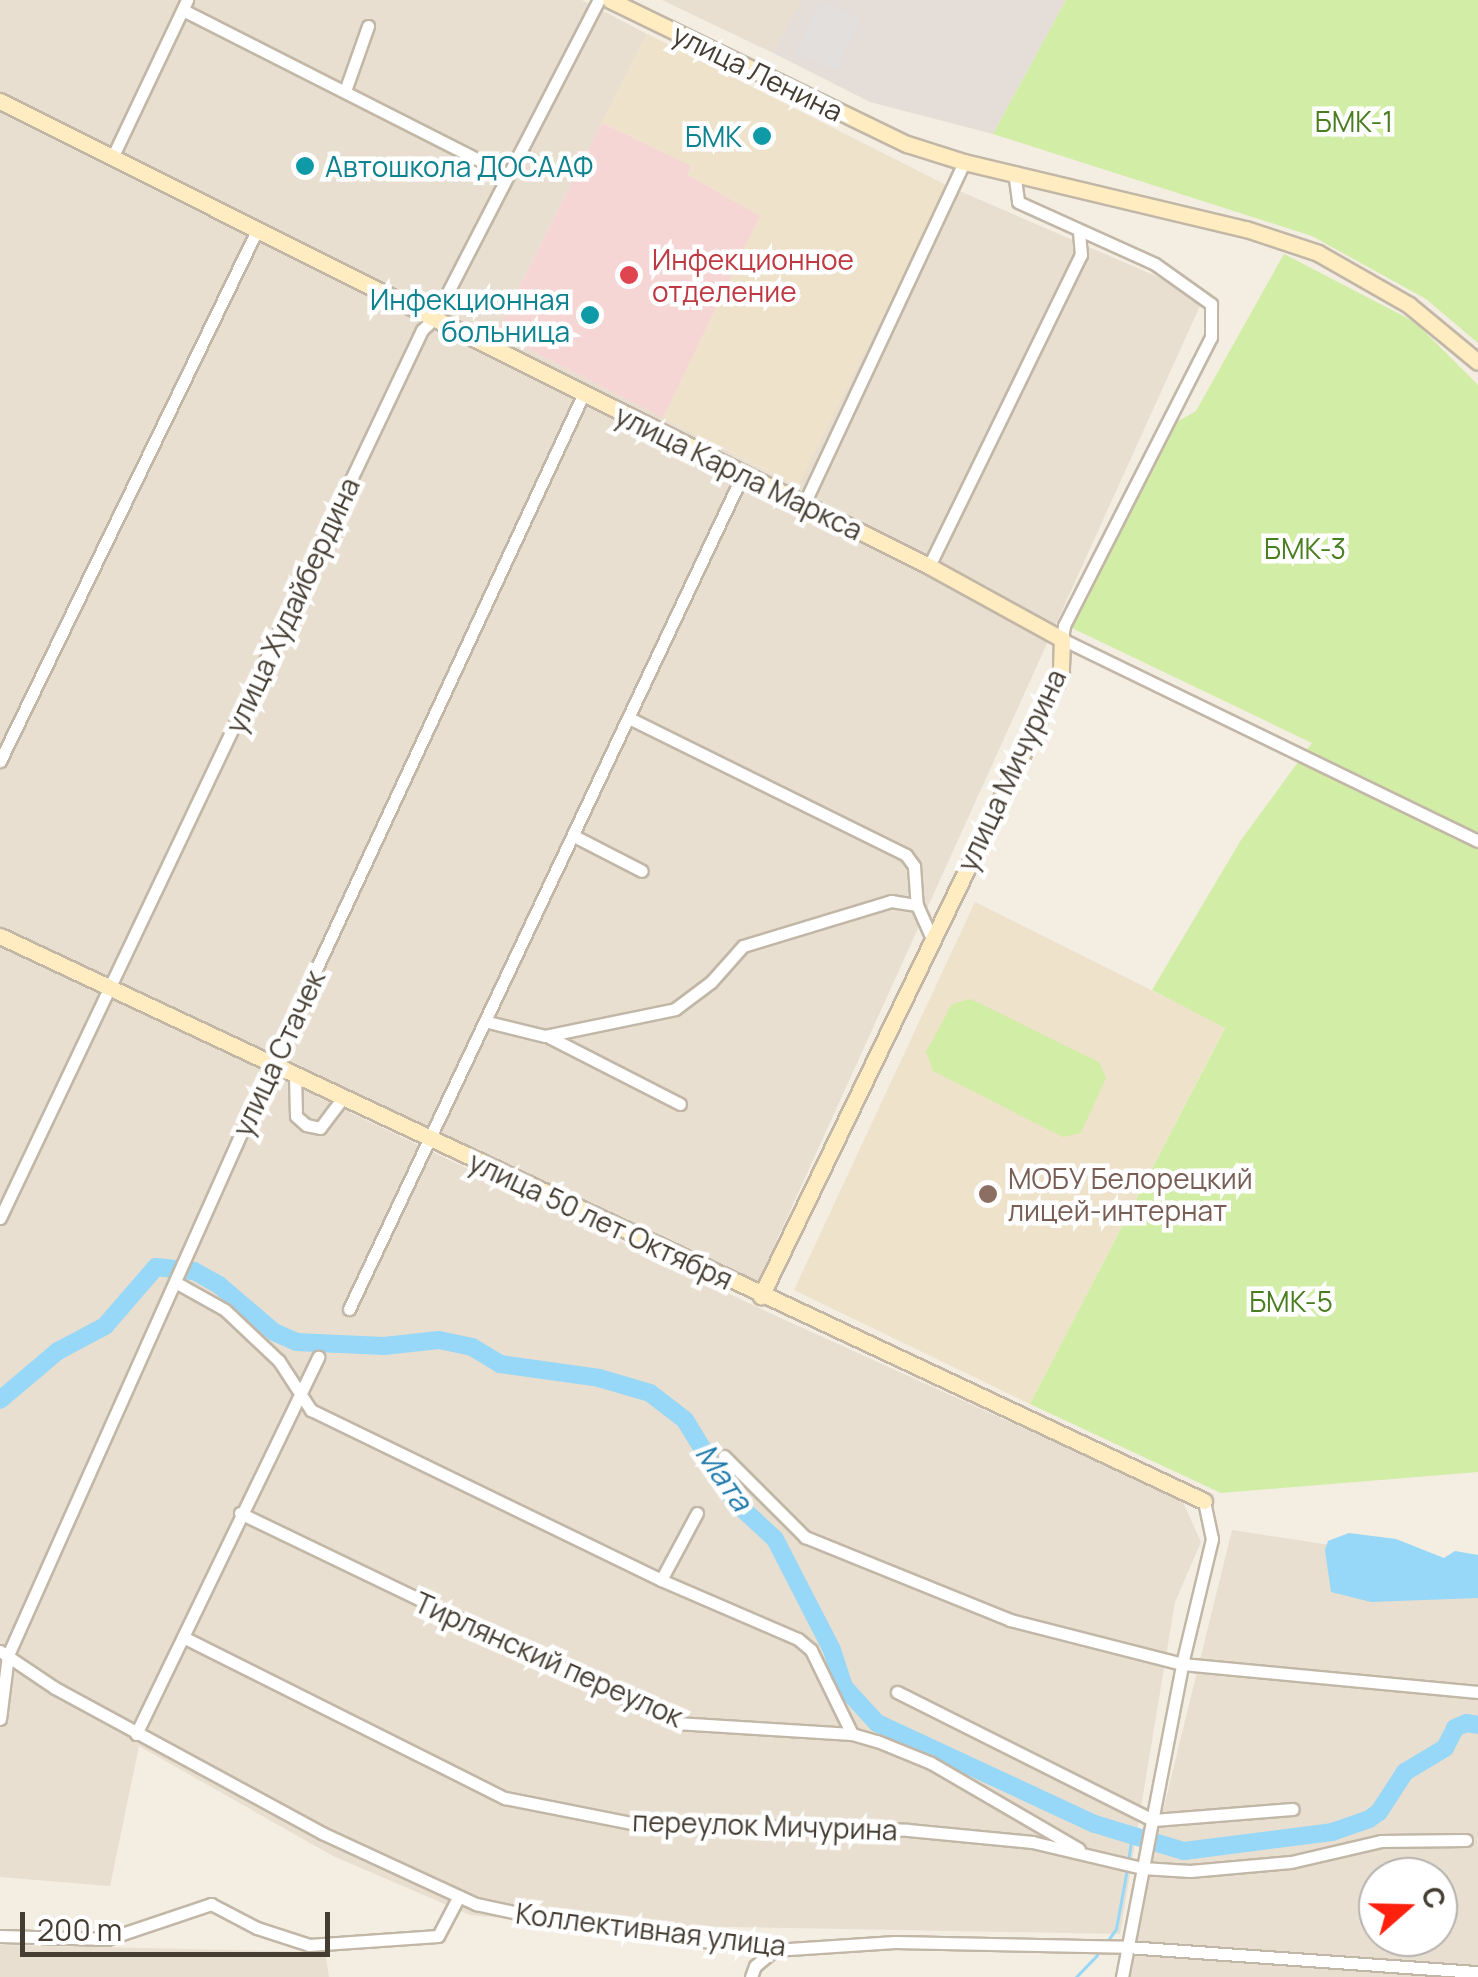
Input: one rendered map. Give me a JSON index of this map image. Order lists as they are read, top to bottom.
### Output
{
  "streets": {
    "street": [
      "улица Ленина",
      "улица Карла Маркса",
      "улица Худайбердина",
      "улица Мичурина",
      "улица Стачек",
      "улица 50 лет Октября",
      "Тирлянский переулок",
      "переулок Мичурина",
      "Коллективная улица"
    ]
  },
  "crossings": [
    ["улица Ленина", "улица Мичурина"],
    ["улица Карла Маркса", "улица Худайбердина"],
    ["улица Карла Маркса", "улица Мичурина"],
    ["улица Карла Маркса", "улица Стачек"],
    ["улица Худайбердина", "улица 50 лет Октября"],
    ["улица Мичурина", "улица 50 лет Октября"],
    ["улица Стачек", "улица 50 лет Октября"],
    ["улица Стачек", "Коллективная улица"],
    ["Тирлянский переулок", "переулок Мичурина"]
  ],
  "water": ["Мата"],
  "parks": ["БМК-1", "БМК-3", "БМК-5"],
  "places": [
    "БМК",
    "Автошкола ДОСААФ",
    "Инфекционное отделение",
    "Инфекционная больница",
    "МОБУ Белорецкий лицей-интернат"
  ],
  "scale_bar": "200 m",
  "north": "right"
}
